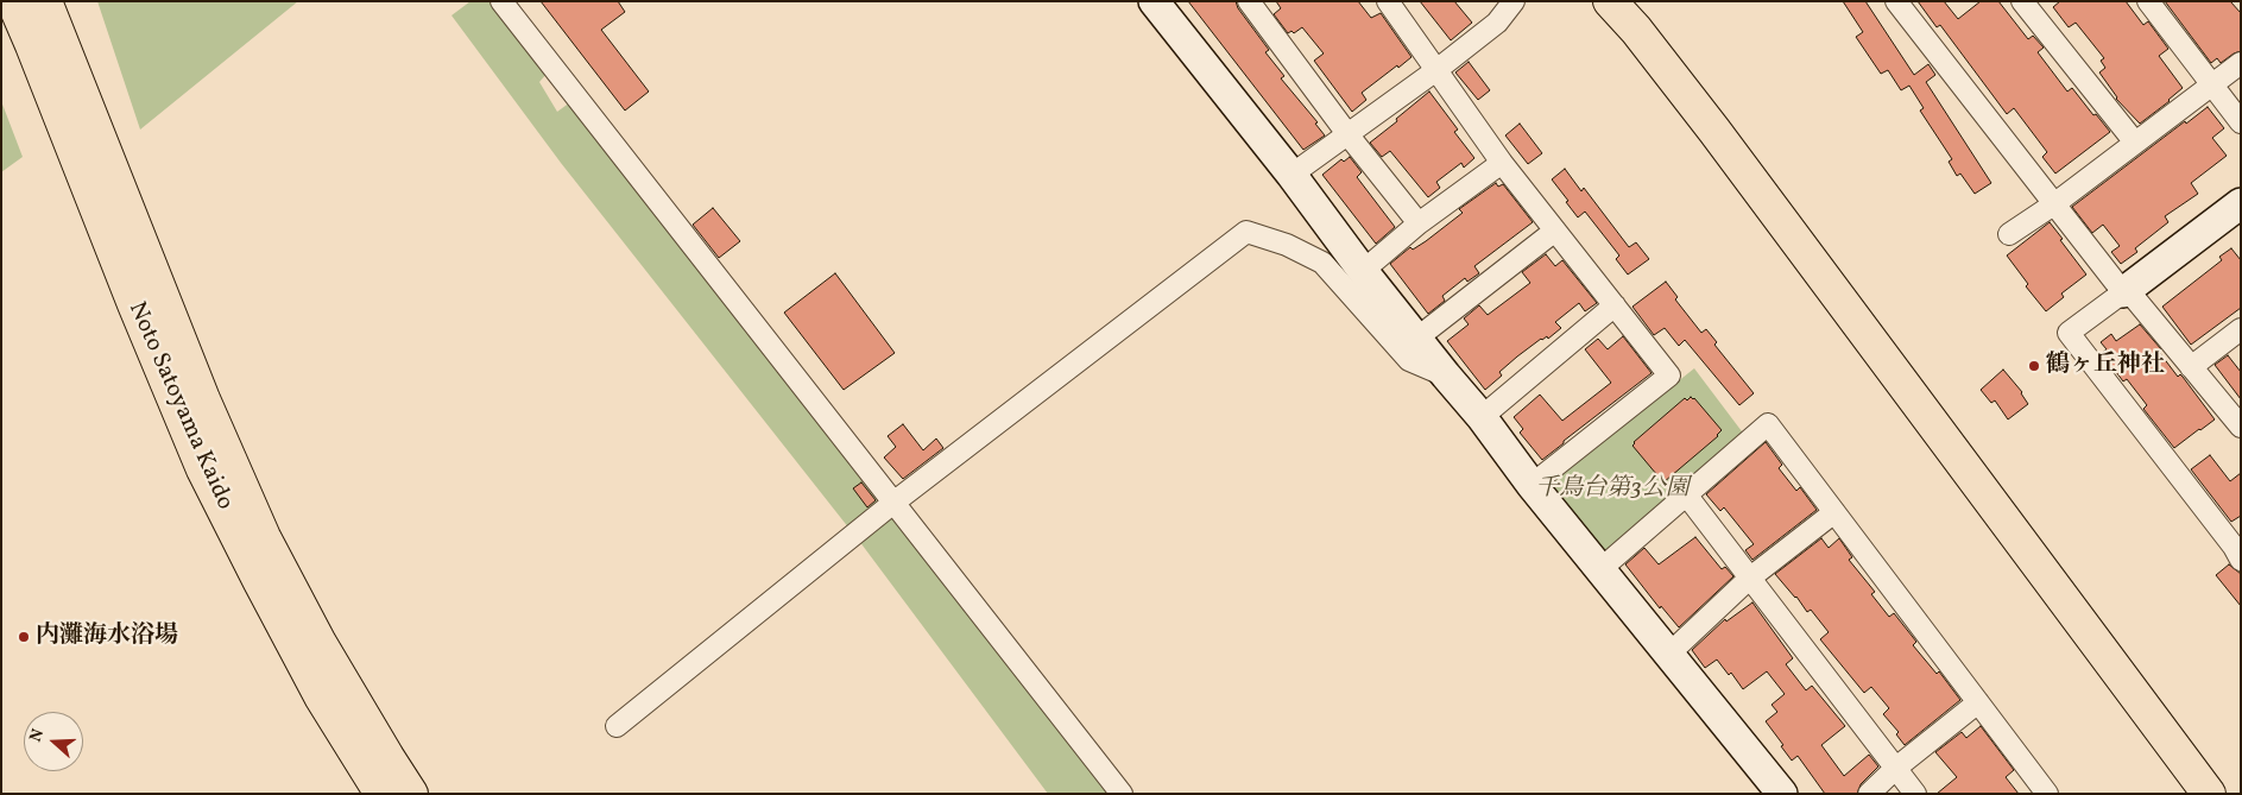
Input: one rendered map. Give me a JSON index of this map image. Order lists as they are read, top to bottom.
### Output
{
  "streets": {
    "highway": ["Noto Satoyama Kaido"]
  },
  "parks": ["千鳥台第3公園"],
  "places": ["鶴ヶ丘神社", "内灘海水浴場"],
  "north": "left"
}
